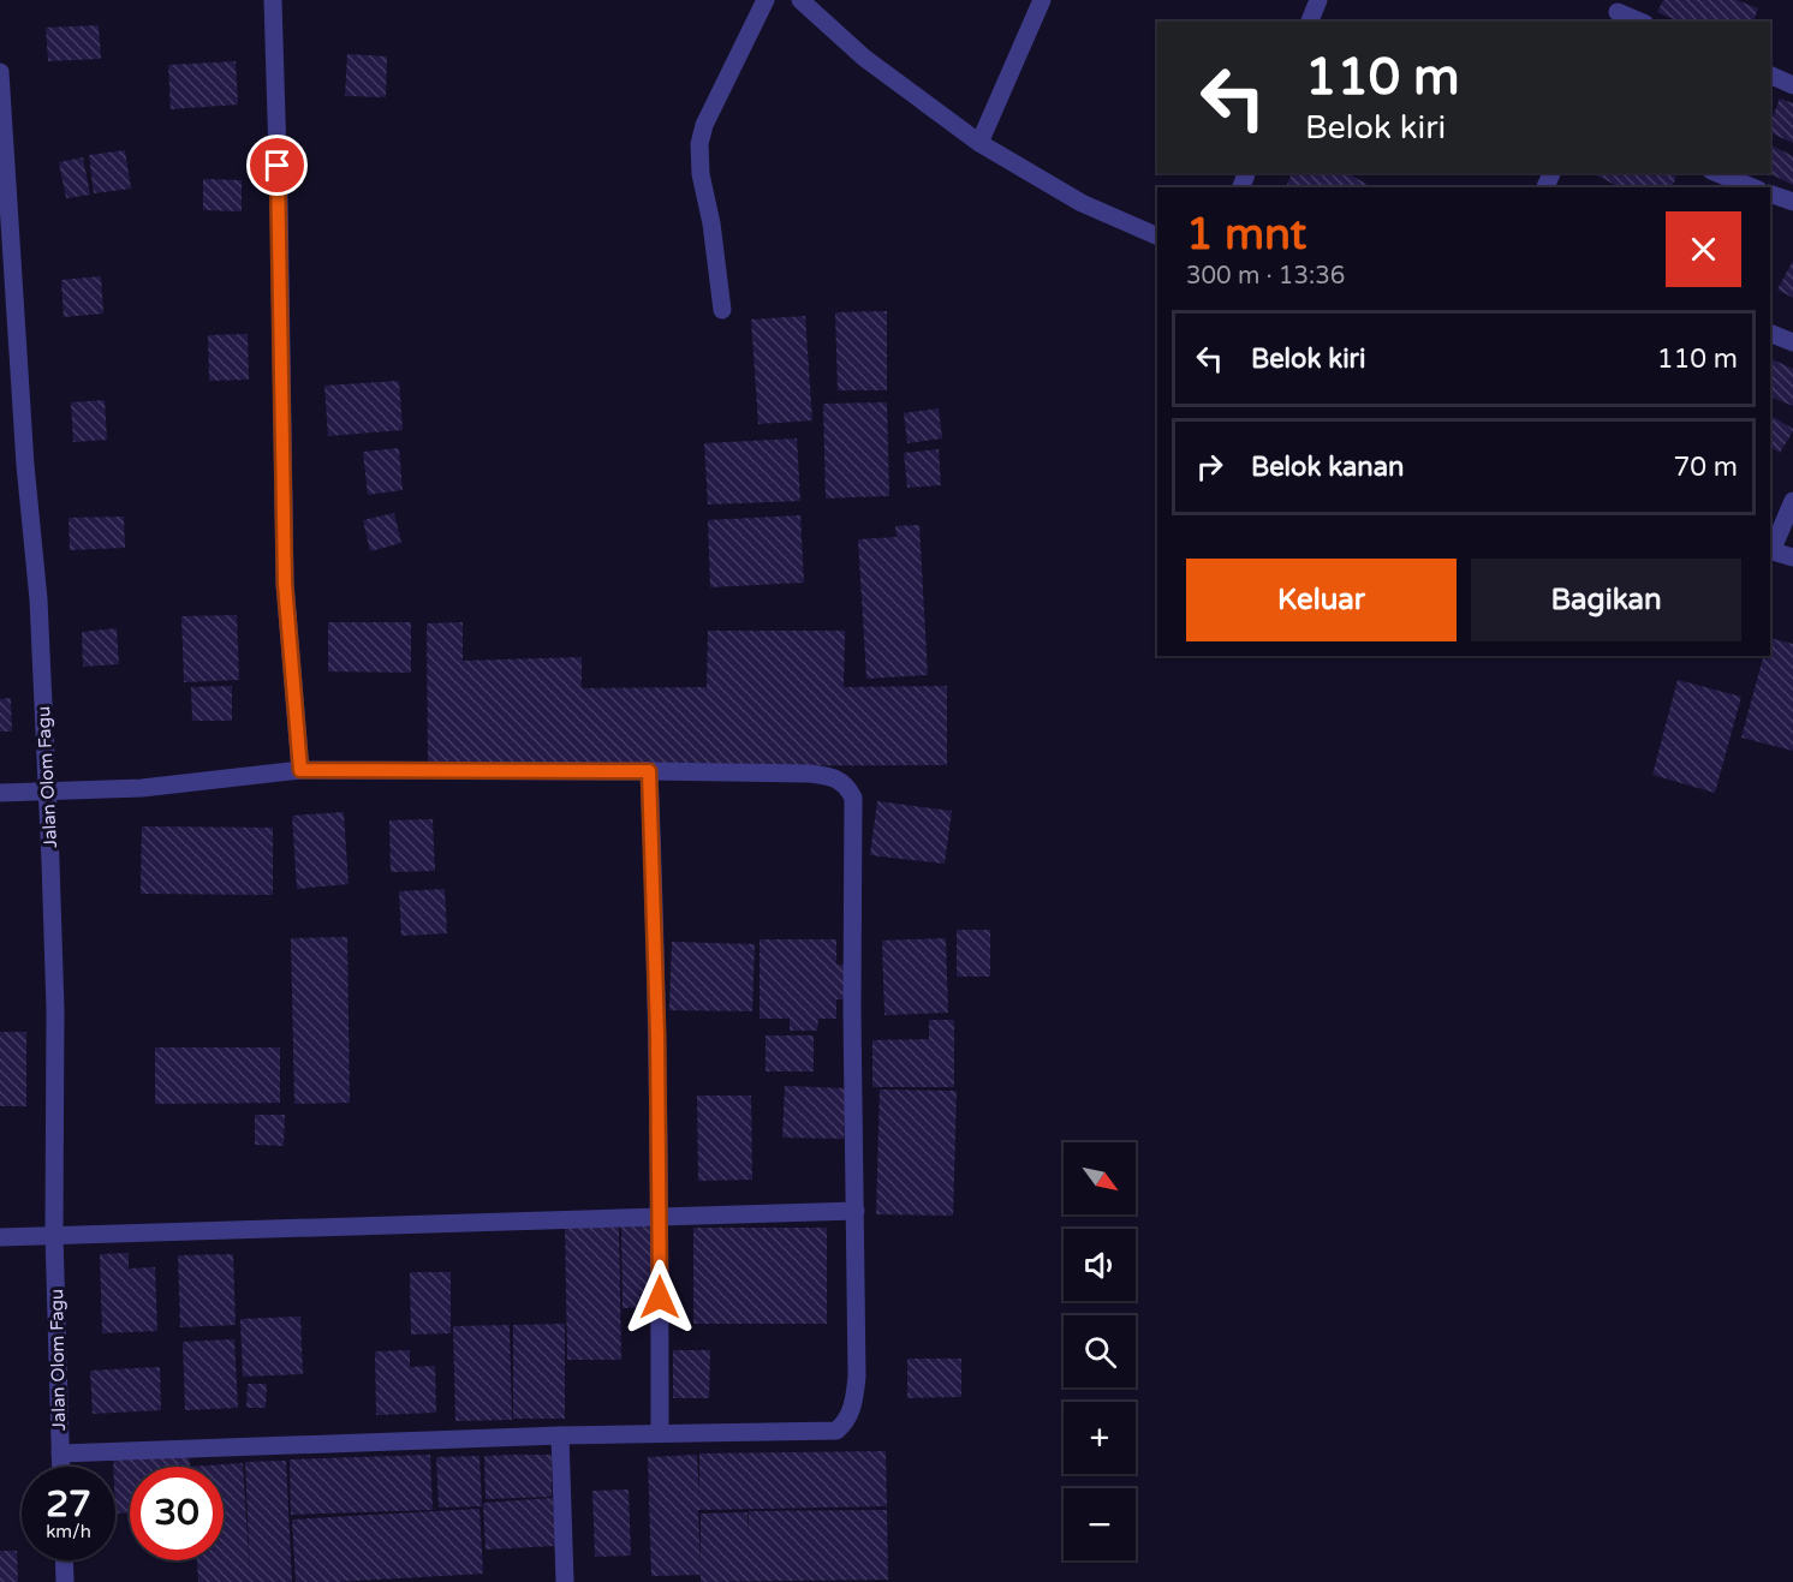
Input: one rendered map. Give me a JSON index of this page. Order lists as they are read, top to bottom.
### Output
{
  "streets": {
    "street": ["Jalan Olom Fagu"]
  },
  "north": "bottom right",
  "page": {
    "turn": ["110 m", "Belok kiri"],
    "heading": ["1 mnt", "300 m · 13:36"],
    "list": [
      {
        "name": "Belok kiri",
        "value": "110 m"
      },
      {
        "name": "Belok kanan",
        "value": "70 m"
      }
    ],
    "buttons": ["Keluar", "Bagikan"],
    "map_buttons": ["+", "−"],
    "speed": "27 km/h",
    "limit": "30"
  }
}
